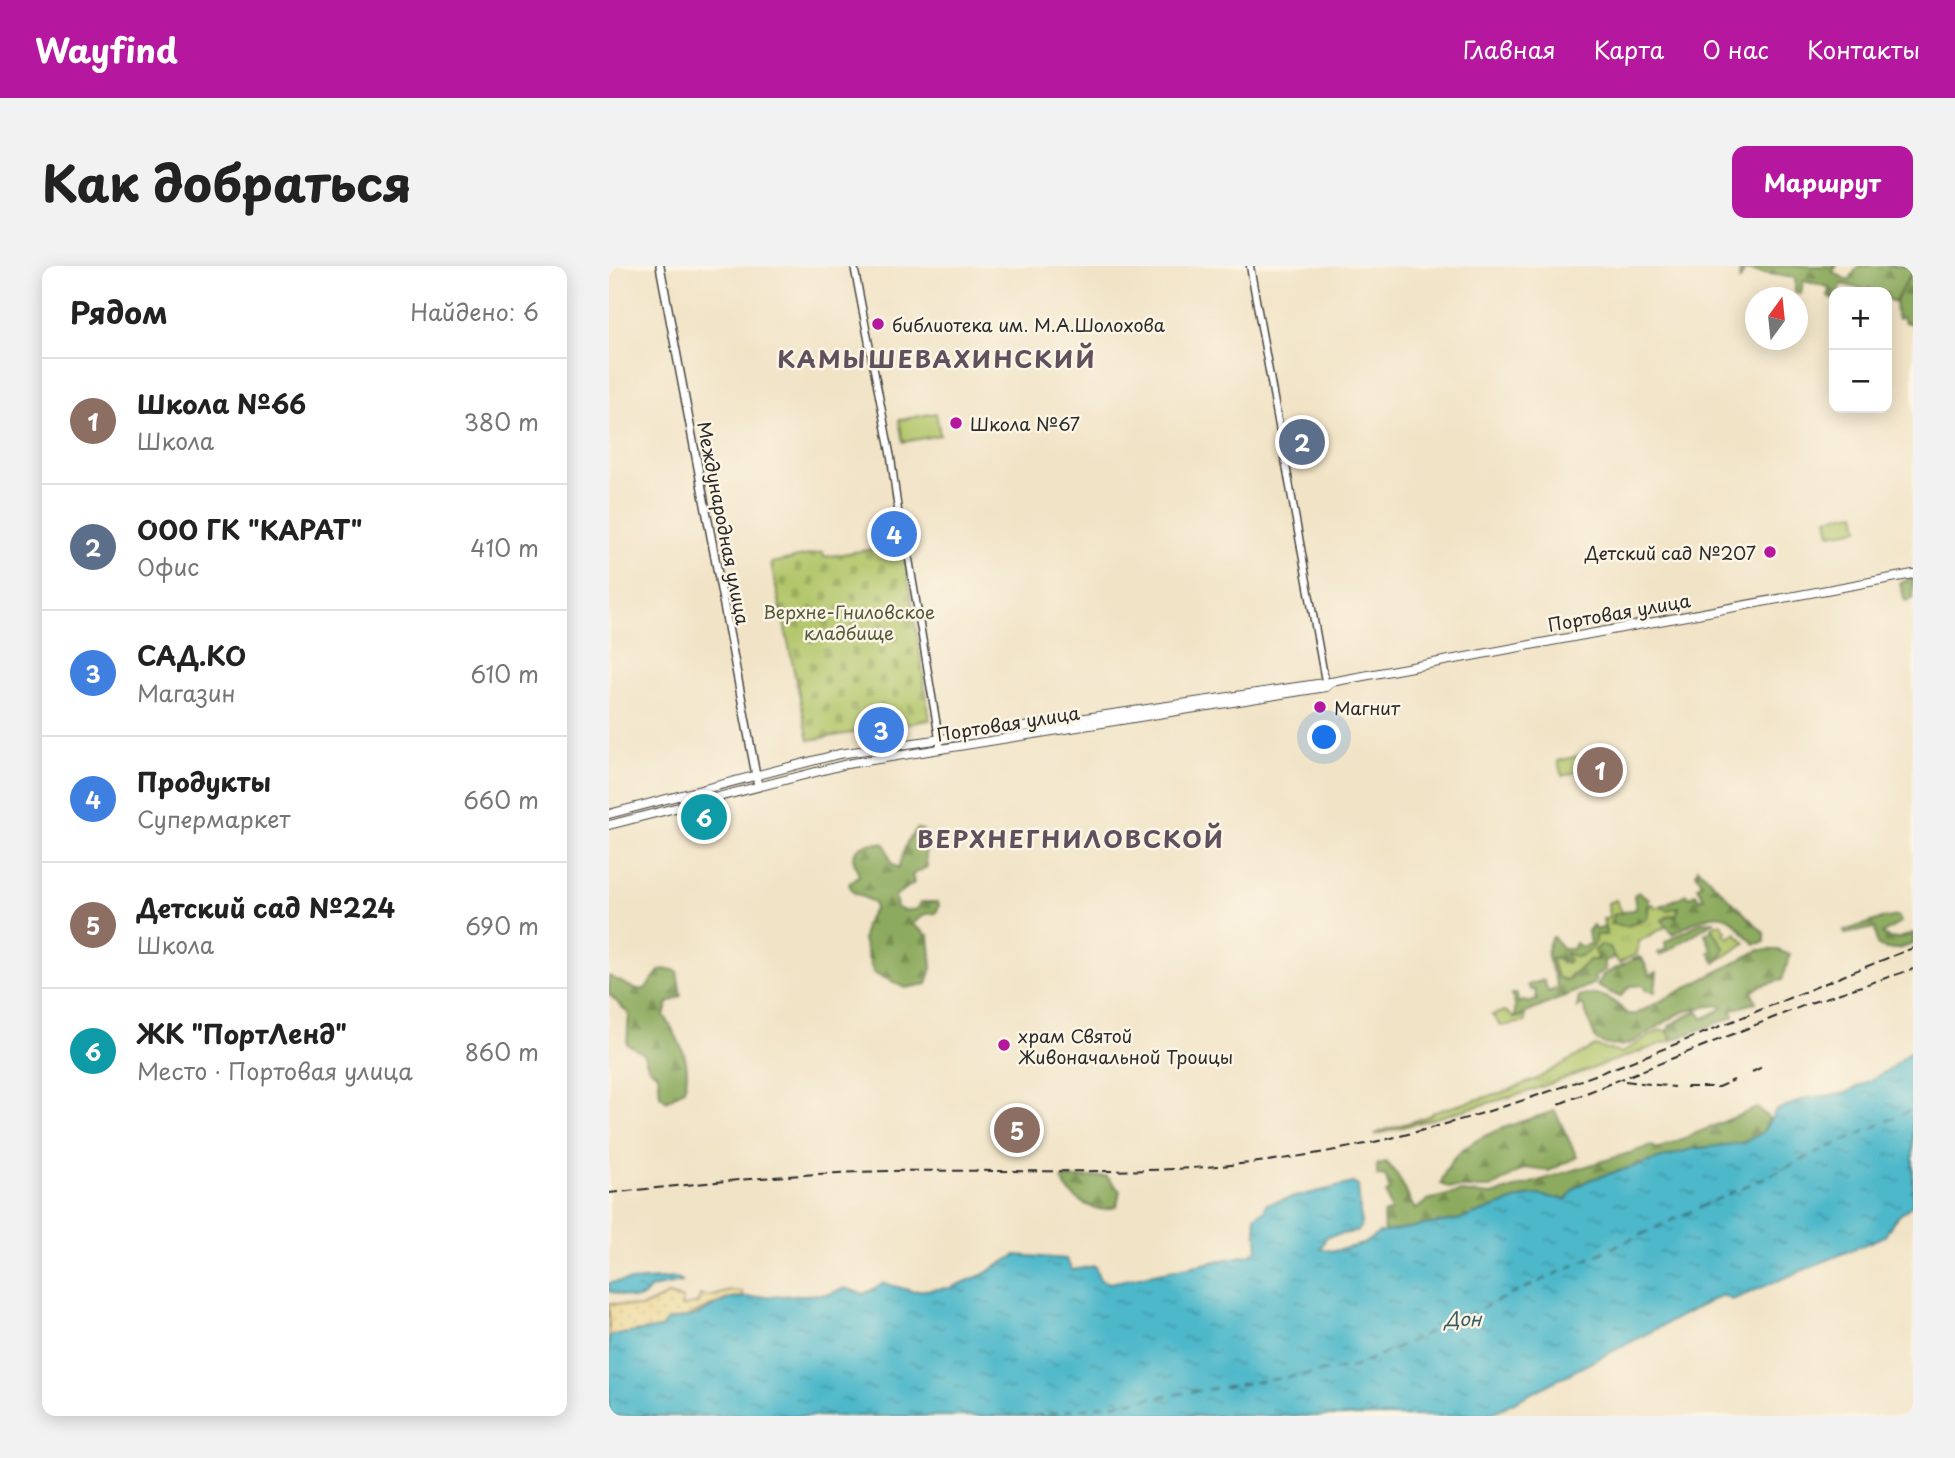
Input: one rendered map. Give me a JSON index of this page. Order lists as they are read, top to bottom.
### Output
{
  "streets": {
    "main road": ["Международная улица", "Портовая улица"]
  },
  "crossings": [
    ["Международная улица", "Портовая улица"]
  ],
  "districts": ["КАМЫШЕВАХИНСКИЙ", "ВЕРХНЕГНИЛОВСКОЙ"],
  "water": ["Дон"],
  "parks": ["Верхне-Гниловское кладбище"],
  "places": [
    "библиотека им. М.А.Шолохова",
    "Школа №67",
    "Детский сад №207",
    "Магнит",
    "храм Святой Живоначальной Троицы"
  ],
  "north": "top",
  "page": {
    "header": "Wayfind",
    "nav": [
      "Главная",
      "Карта",
      "О нас",
      "Контакты"
    ],
    "title": "Как добраться",
    "buttons": "Маршрут",
    "heading": ["Рядом", "Найдено: 6"],
    "map_buttons": ["+", "−"],
    "list": [
      {
        "mark": "1",
        "name": "Школа №66",
        "note": "Школа",
        "value": "380 m"
      },
      {
        "mark": "2",
        "name": "ООО ГК \"КАРАТ\"",
        "note": "Офис",
        "value": "410 m"
      },
      {
        "mark": "3",
        "name": "САД.КО",
        "note": "Магазин",
        "value": "610 m"
      },
      {
        "mark": "4",
        "name": "Продукты",
        "note": "Супермаркет",
        "value": "660 m"
      },
      {
        "mark": "5",
        "name": "Детский сад №224",
        "note": "Школа",
        "value": "690 m"
      },
      {
        "mark": "6",
        "name": "ЖК \"ПортЛенд\"",
        "note": "Место · Портовая улица",
        "value": "860 m"
      }
    ],
    "pins": [
      "2",
      "4",
      "3",
      "1",
      "6",
      "5"
    ]
  }
}
